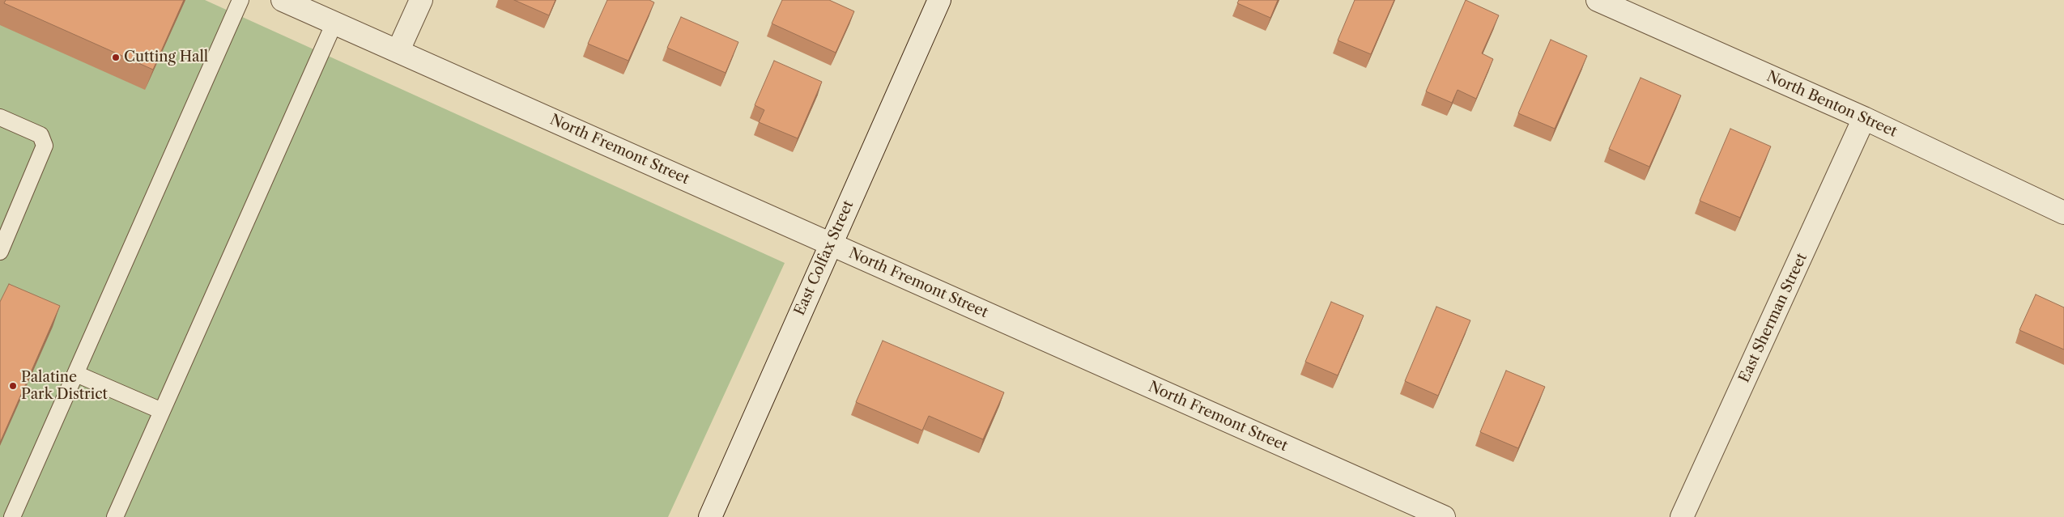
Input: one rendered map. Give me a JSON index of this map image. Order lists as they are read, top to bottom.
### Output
{
  "streets": {
    "street": [
      "North Benton Street",
      "North Fremont Street",
      "East Colfax Street",
      "East Sherman Street"
    ]
  },
  "crossings": [
    ["North Benton Street", "East Sherman Street"],
    ["North Fremont Street", "East Colfax Street"]
  ],
  "places": ["Cutting Hall", "Palatine Park District"]
}
